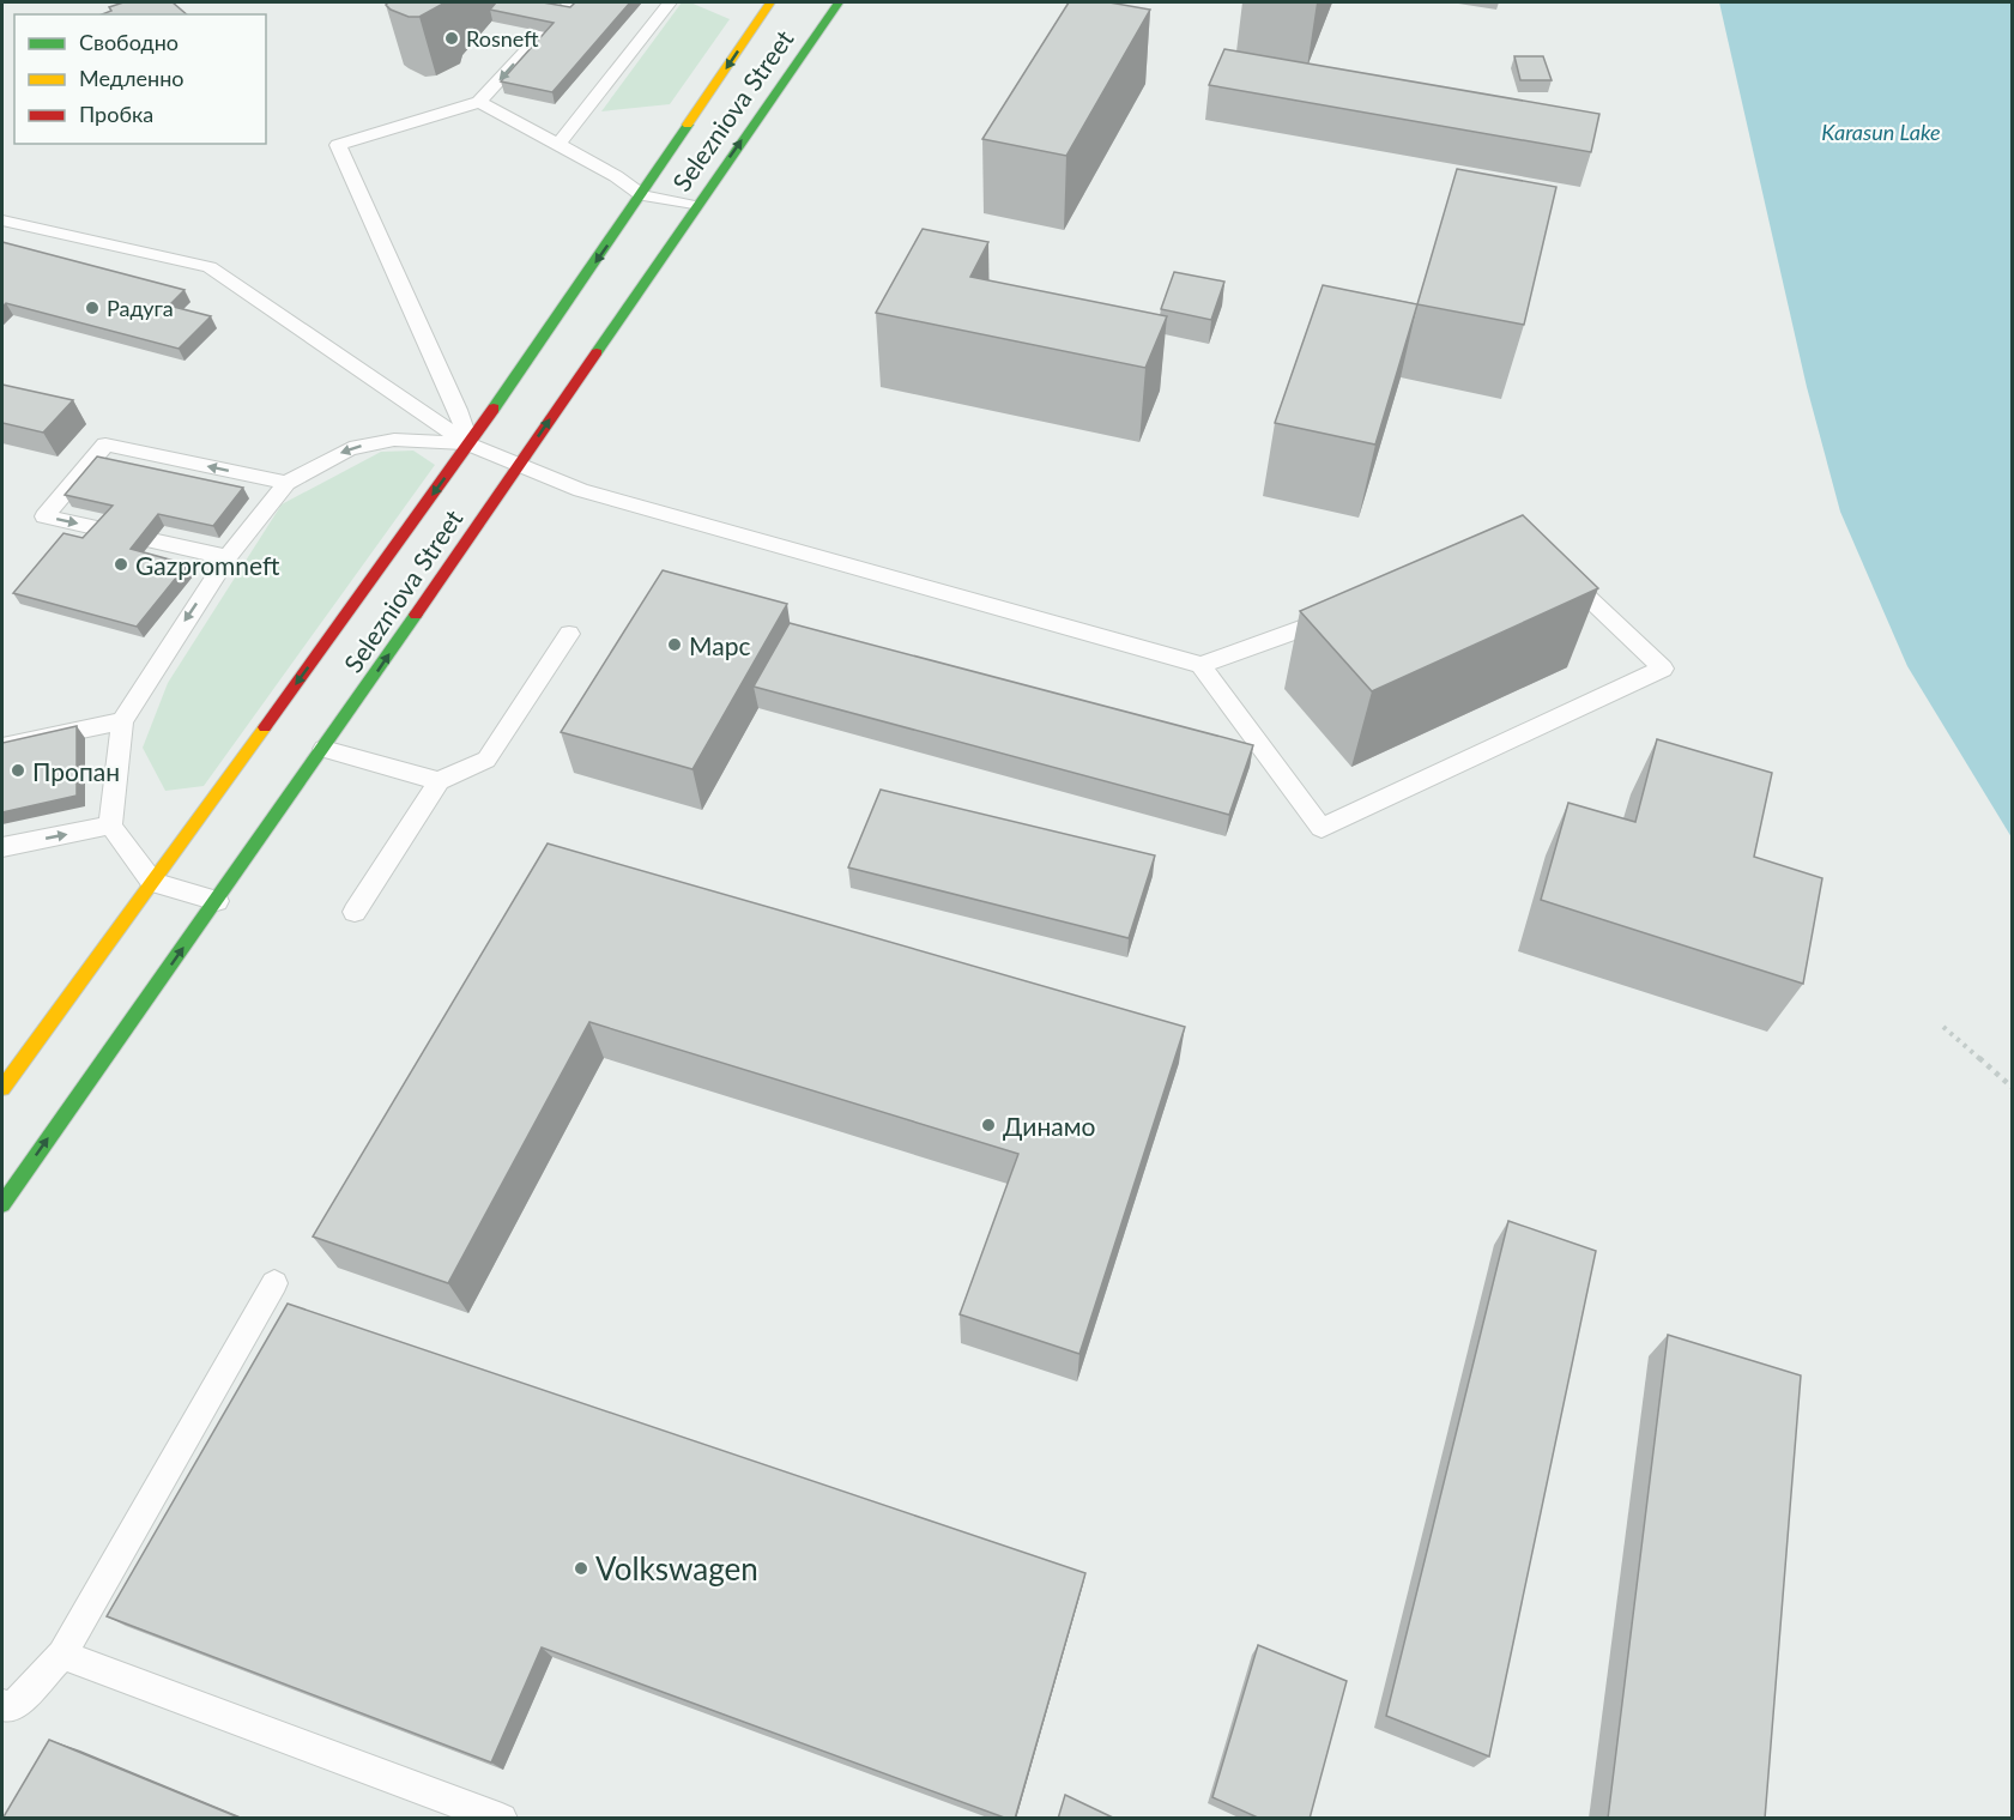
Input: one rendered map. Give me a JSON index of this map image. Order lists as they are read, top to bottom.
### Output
{
  "streets": {
    "main road": ["Selezniova Street"]
  },
  "water": ["Karasun Lake"],
  "places": [
    "Rosneft",
    "Радуга",
    "Gazpromneft",
    "Марс",
    "Пропан",
    "Динамо",
    "Volkswagen"
  ],
  "legend": ["Свободно", "Медленно", "Пробка"]
}
